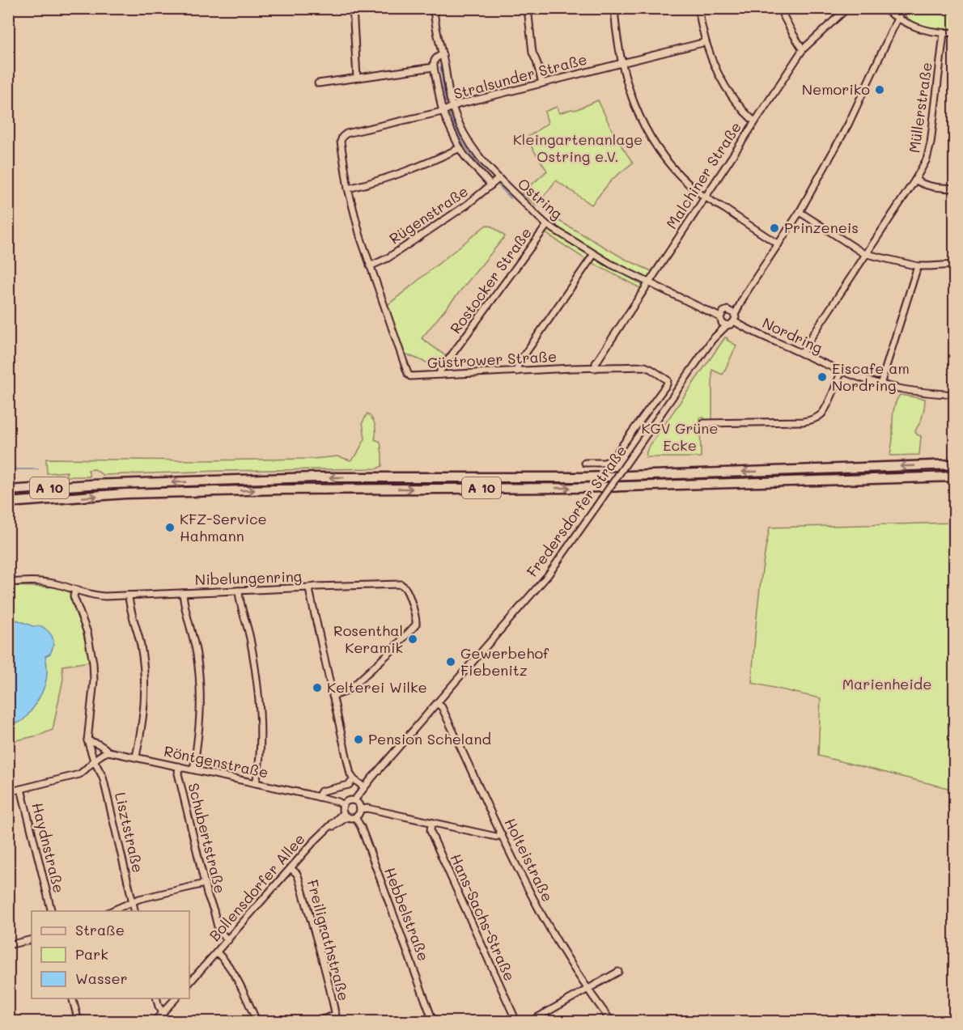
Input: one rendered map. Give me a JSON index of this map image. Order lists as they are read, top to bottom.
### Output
{
  "streets": {
    "highway": ["A 10"],
    "street": [
      "Stralsunder Straße",
      "Müllerstraße",
      "Malchiner Straße",
      "Ostring",
      "Rügenstraße",
      "Rostocker Straße",
      "Nordring",
      "Güstrower Straße",
      "Fredersdorfer Straße",
      "Nibelungenring",
      "Röntgenstraße",
      "Lisztstraße",
      "Schubertstraße",
      "Haydnstraße",
      "Holteistraße",
      "Bollensdorfer Allee",
      "Hebbelstraße",
      "Hans-Sachs-Straße",
      "Freiligrathstraße"
    ]
  },
  "crossings": [
    ["Stralsunder Straße", "Ostring"],
    ["Stralsunder Straße", "Güstrower Straße"],
    ["Müllerstraße", "Nordring"],
    ["Malchiner Straße", "Ostring"],
    ["Malchiner Straße", "Güstrower Straße"],
    ["Ostring", "Rügenstraße"],
    ["Ostring", "Rostocker Straße"],
    ["Ostring", "Nordring"],
    ["Ostring", "Fredersdorfer Straße"],
    ["Rügenstraße", "Güstrower Straße"],
    ["Rostocker Straße", "Güstrower Straße"],
    ["Nordring", "Fredersdorfer Straße"],
    ["Fredersdorfer Straße", "Holteistraße"],
    ["Röntgenstraße", "Lisztstraße"],
    ["Röntgenstraße", "Schubertstraße"],
    ["Röntgenstraße", "Bollensdorfer Allee"],
    ["Röntgenstraße", "Hebbelstraße"],
    ["Schubertstraße", "Bollensdorfer Allee"],
    ["Bollensdorfer Allee", "Hebbelstraße"],
    ["Bollensdorfer Allee", "Freiligrathstraße"]
  ],
  "parks": ["Kleingartenanlage Ostring e.V.", "KGV Grüne Ecke", "Marienheide"],
  "places": [
    "Nemoriko",
    "Prinzeneis",
    "Eiscafe am Nordring",
    "KFZ-Service Hahmann",
    "Rosenthal Keramik",
    "Gewerbehof Fiebenitz",
    "Kelterei Wilke",
    "Pension Scheland"
  ],
  "legend": ["Straße", "Park", "Wasser"]
}
